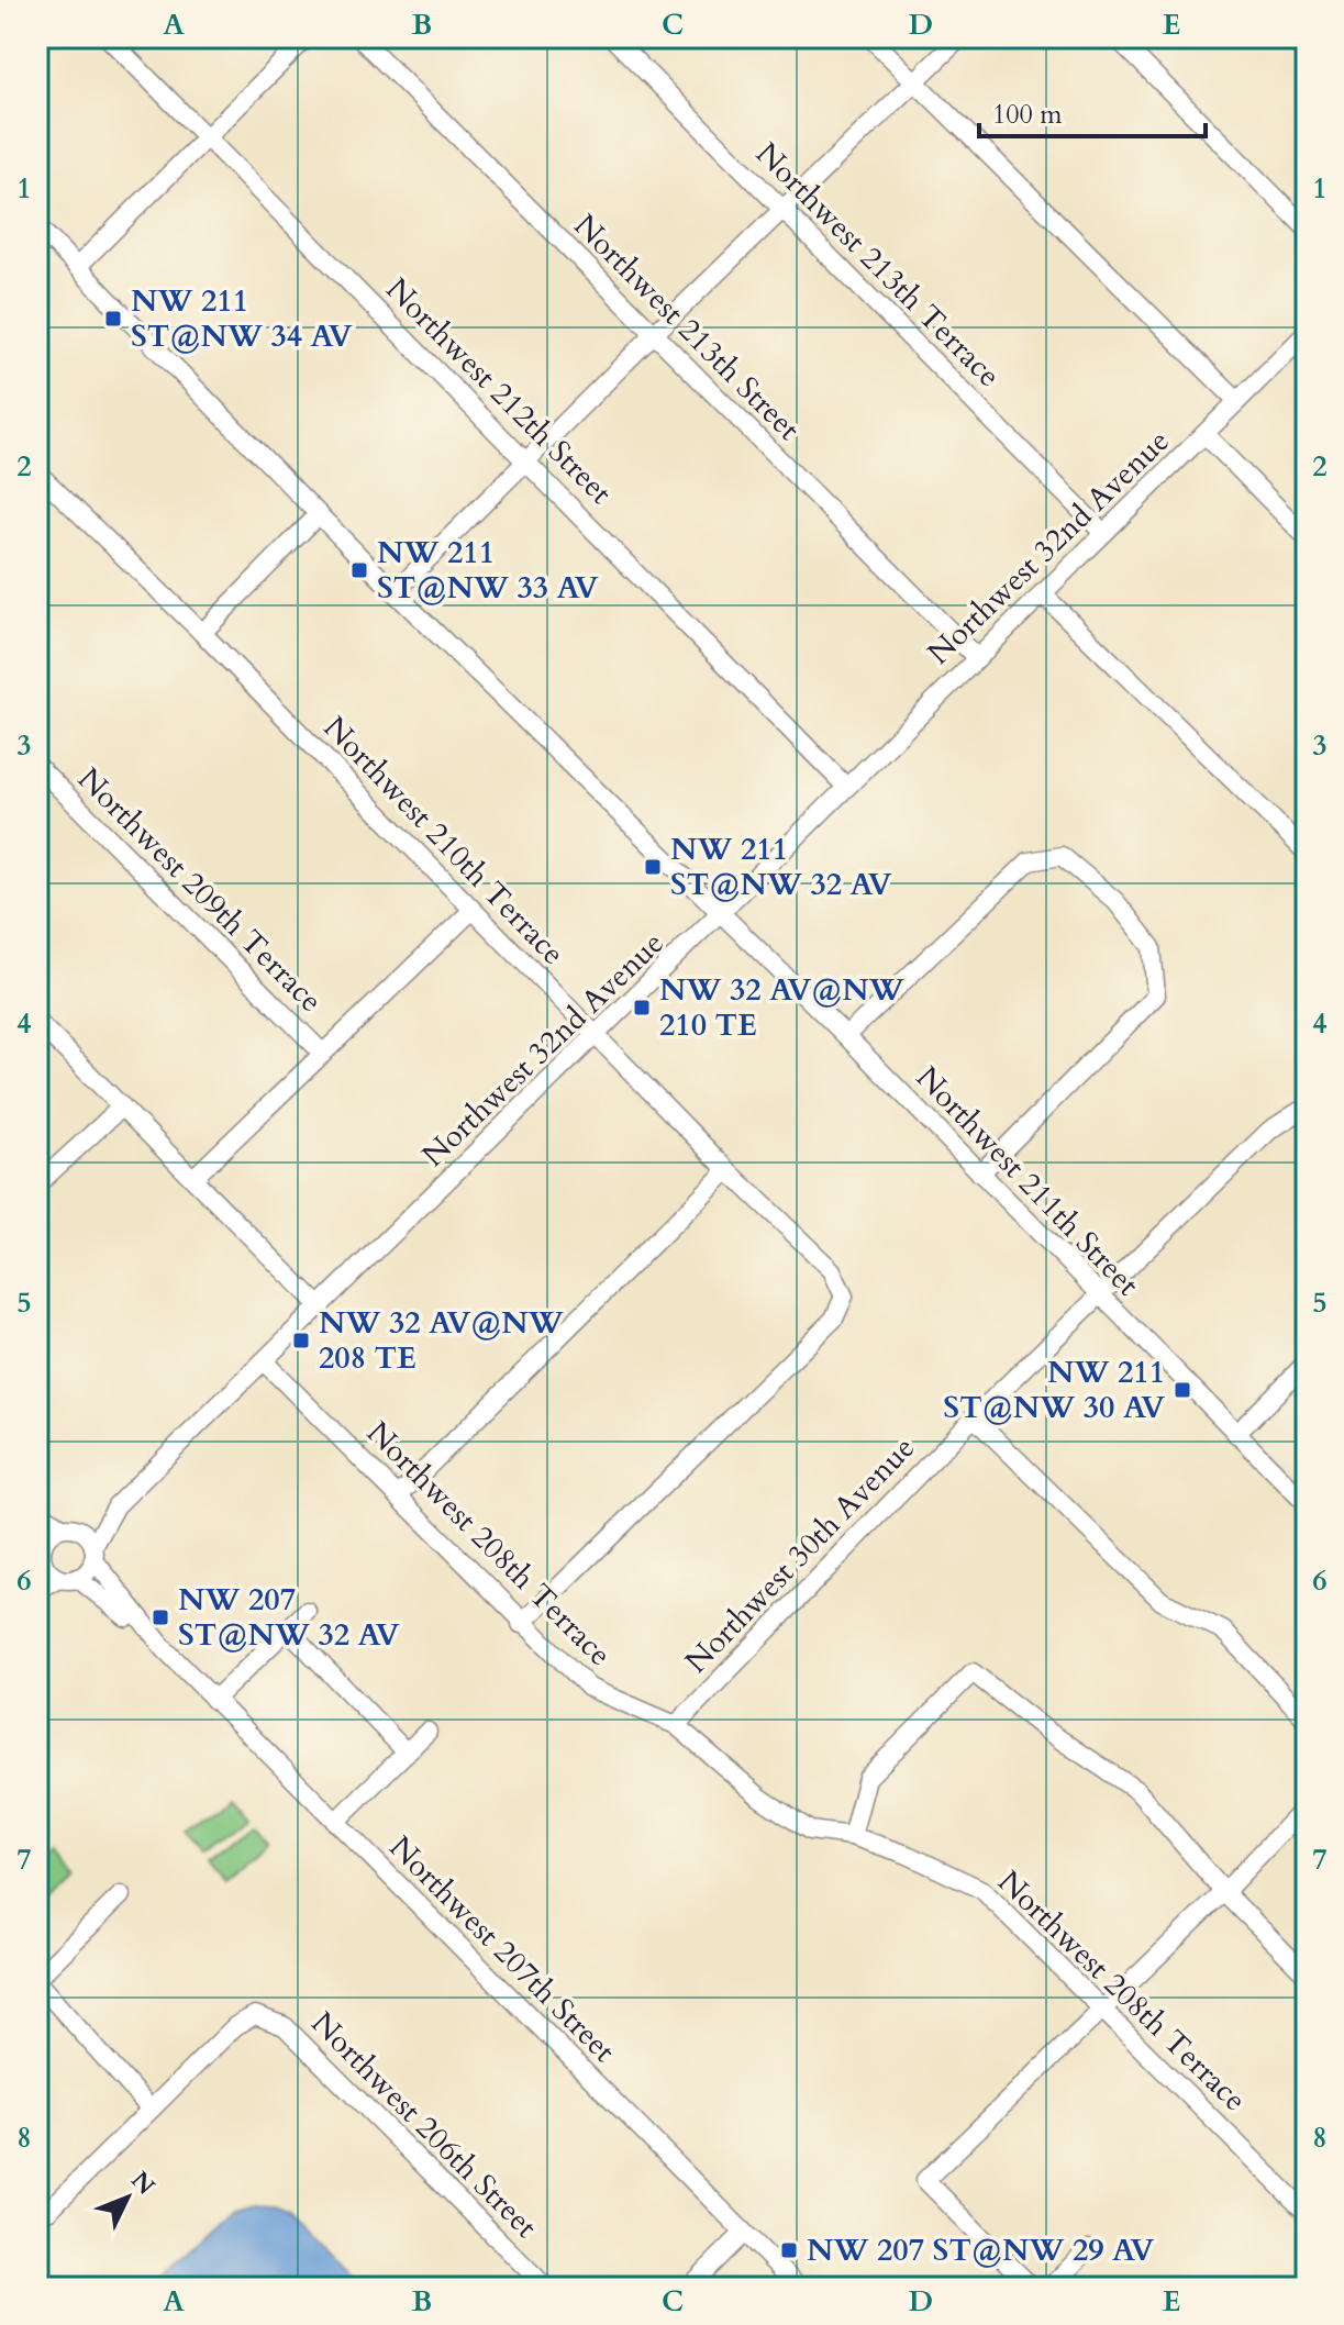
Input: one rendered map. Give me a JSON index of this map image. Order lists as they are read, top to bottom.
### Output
{
  "streets": {
    "street": [
      "Northwest 213th Terrace",
      "Northwest 213th Street",
      "Northwest 212th Street",
      "Northwest 32nd Avenue",
      "Northwest 210th Terrace",
      "Northwest 209th Terrace",
      "Northwest 211th Street",
      "Northwest 208th Terrace",
      "Northwest 30th Avenue",
      "Northwest 207th Street",
      "Northwest 206th Street"
    ]
  },
  "crossings": [
    ["Northwest 213th Terrace", "Northwest 32nd Avenue"],
    ["Northwest 213th Street", "Northwest 32nd Avenue"],
    ["Northwest 212th Street", "Northwest 32nd Avenue"],
    ["Northwest 32nd Avenue", "Northwest 210th Terrace"],
    ["Northwest 32nd Avenue", "Northwest 211th Street"],
    ["Northwest 32nd Avenue", "Northwest 208th Terrace"],
    ["Northwest 32nd Avenue", "Northwest 207th Street"],
    ["Northwest 210th Terrace", "Northwest 208th Terrace"],
    ["Northwest 211th Street", "Northwest 30th Avenue"],
    ["Northwest 208th Terrace", "Northwest 30th Avenue"]
  ],
  "places": {
    "transit": [
      "NW 211 ST@NW 34 AV",
      "NW 211 ST@NW 33 AV",
      "NW 211 ST@NW 32 AV",
      "NW 32 AV@NW 210 TE",
      "NW 32 AV@NW 208 TE",
      "NW 211 ST@NW 30 AV",
      "NW 207 ST@NW 32 AV",
      "NW 207 ST@NW 29 AV"
    ]
  },
  "scale_bar": "100 m",
  "north": "top right",
  "grid": {
    "columns": [
      "A",
      "B",
      "C",
      "D",
      "E"
    ],
    "rows": [
      "1",
      "2",
      "3",
      "4",
      "5",
      "6",
      "7",
      "8"
    ]
  }
}
